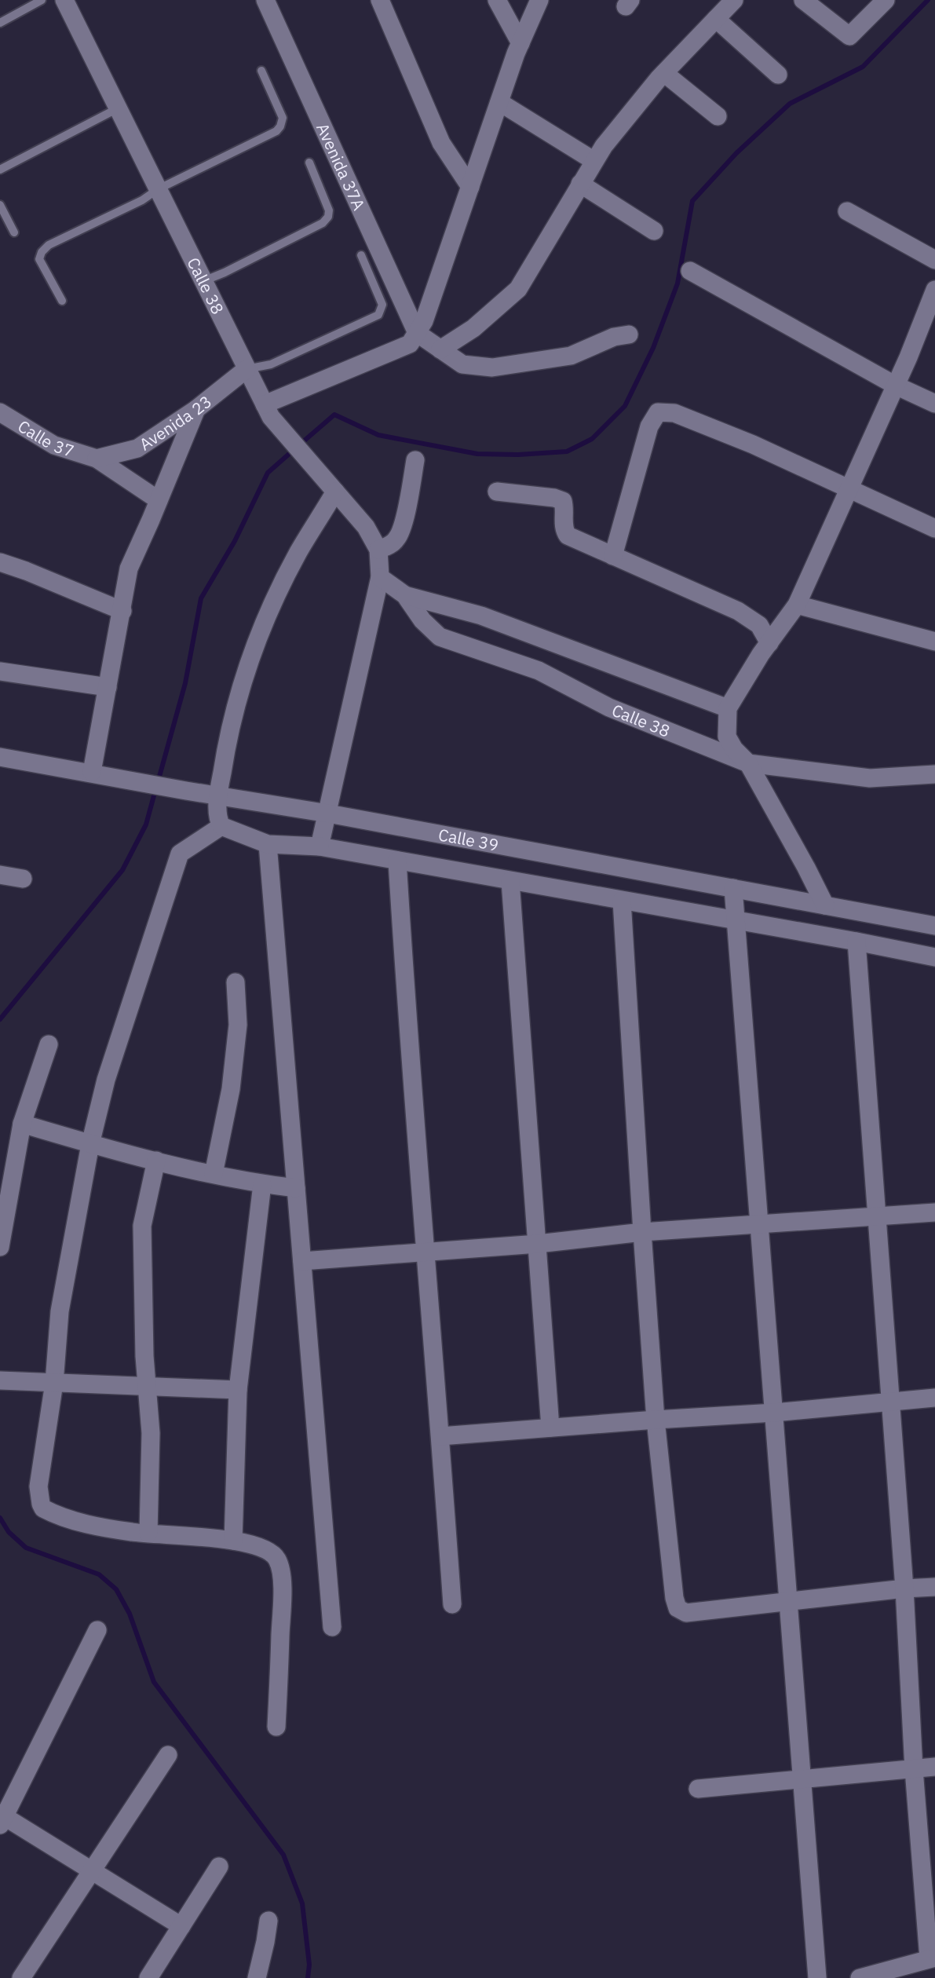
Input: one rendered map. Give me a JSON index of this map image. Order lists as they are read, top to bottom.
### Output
{
  "streets": {
    "street": [
      "Avenida 37A",
      "Calle 38",
      "Avenida 23",
      "Calle 37",
      "Calle 39"
    ]
  },
  "crossings": [
    ["Calle 38", "Avenida 23"],
    ["Avenida 23", "Calle 37"]
  ]
}
